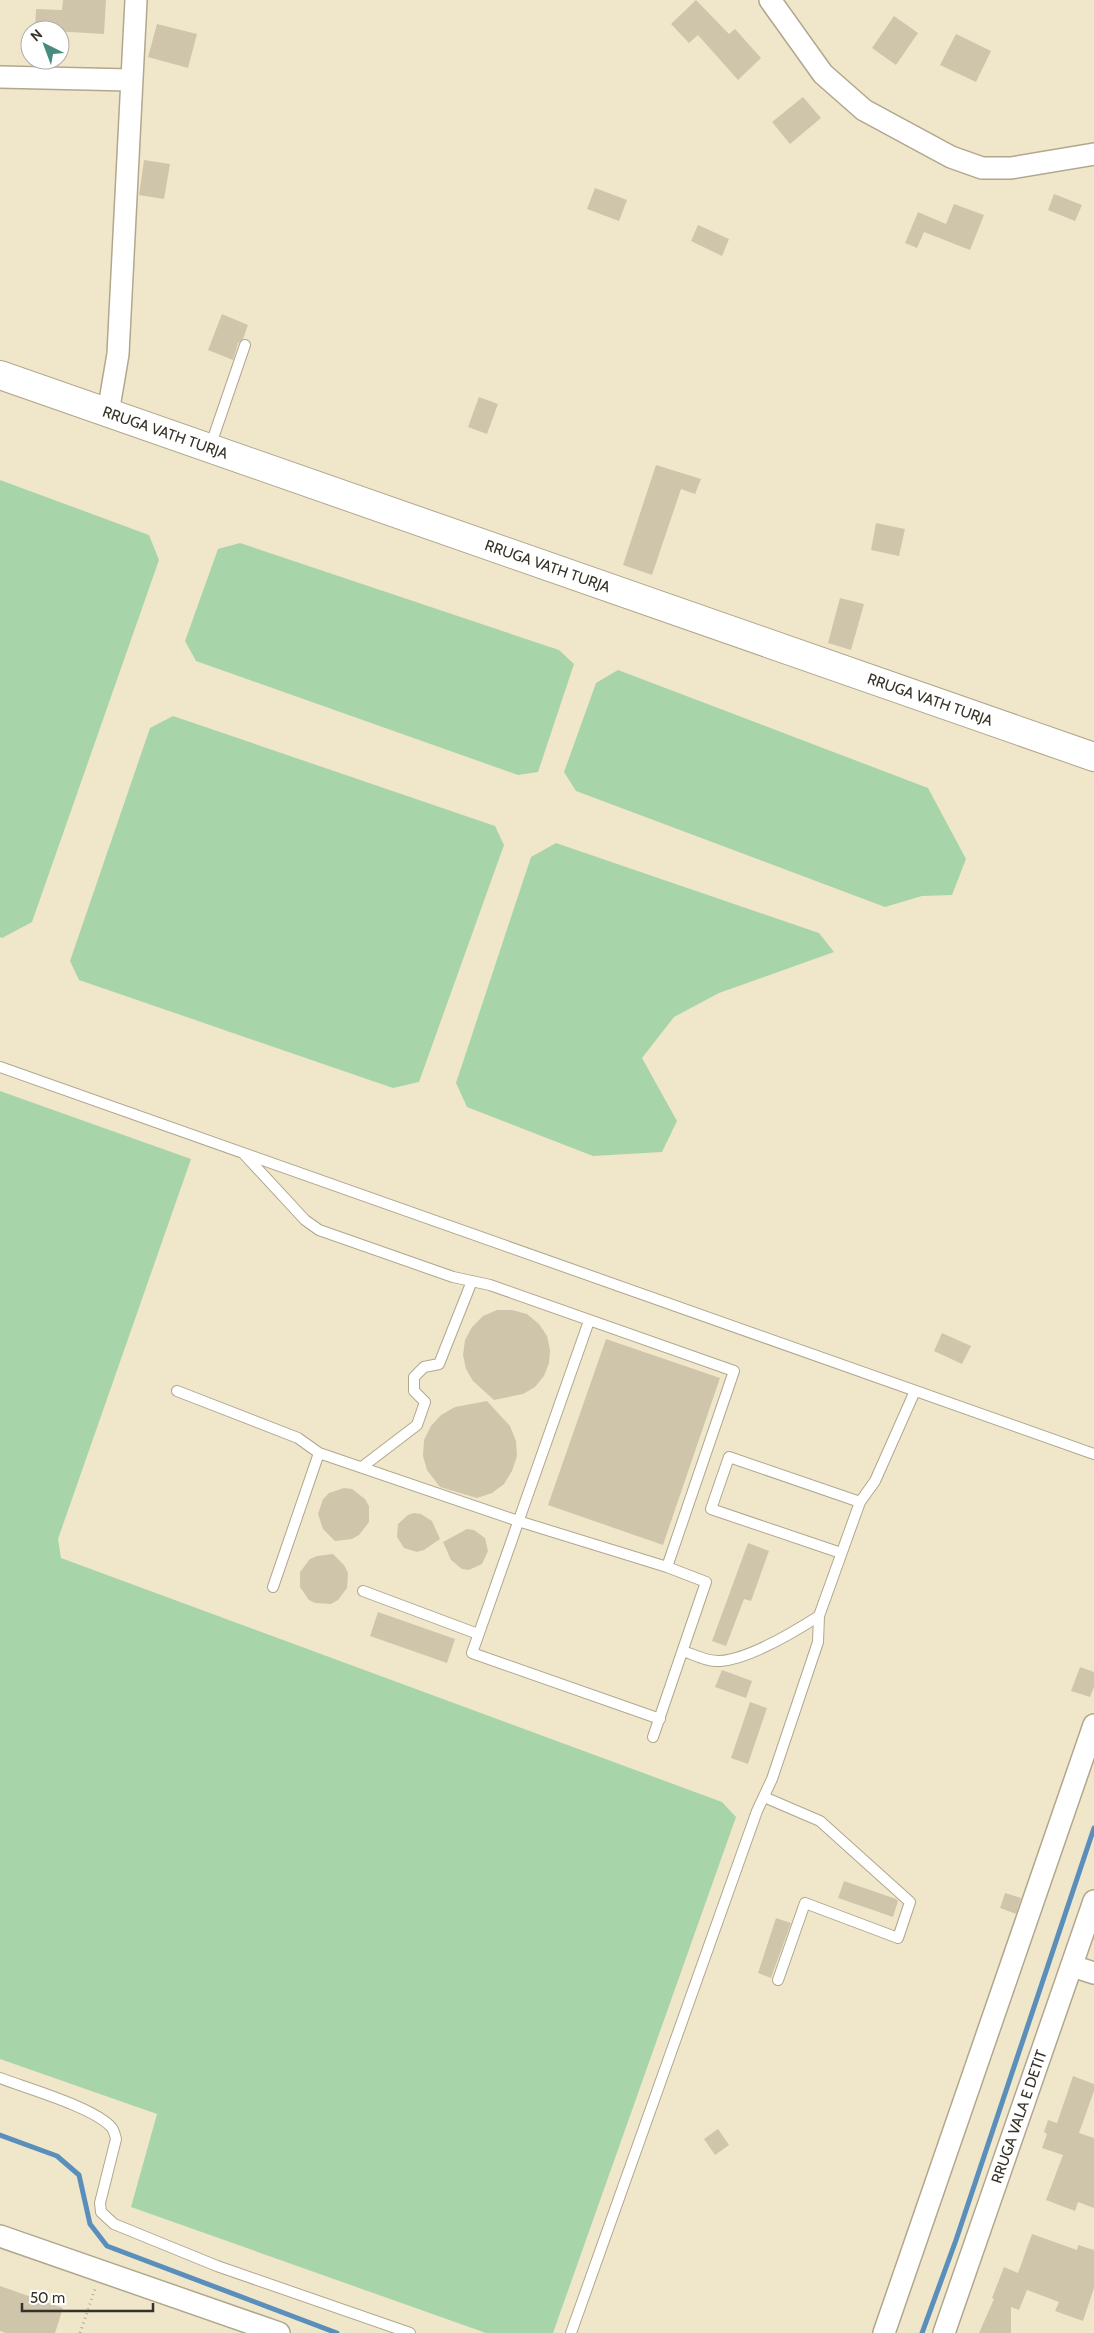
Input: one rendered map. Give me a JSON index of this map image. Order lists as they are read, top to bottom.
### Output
{
  "streets": {
    "street": ["RRUGA VATH TURJA", "RRUGA VALA E DETIT"]
  },
  "scale_bar": "50 m",
  "north": "top left"
}
